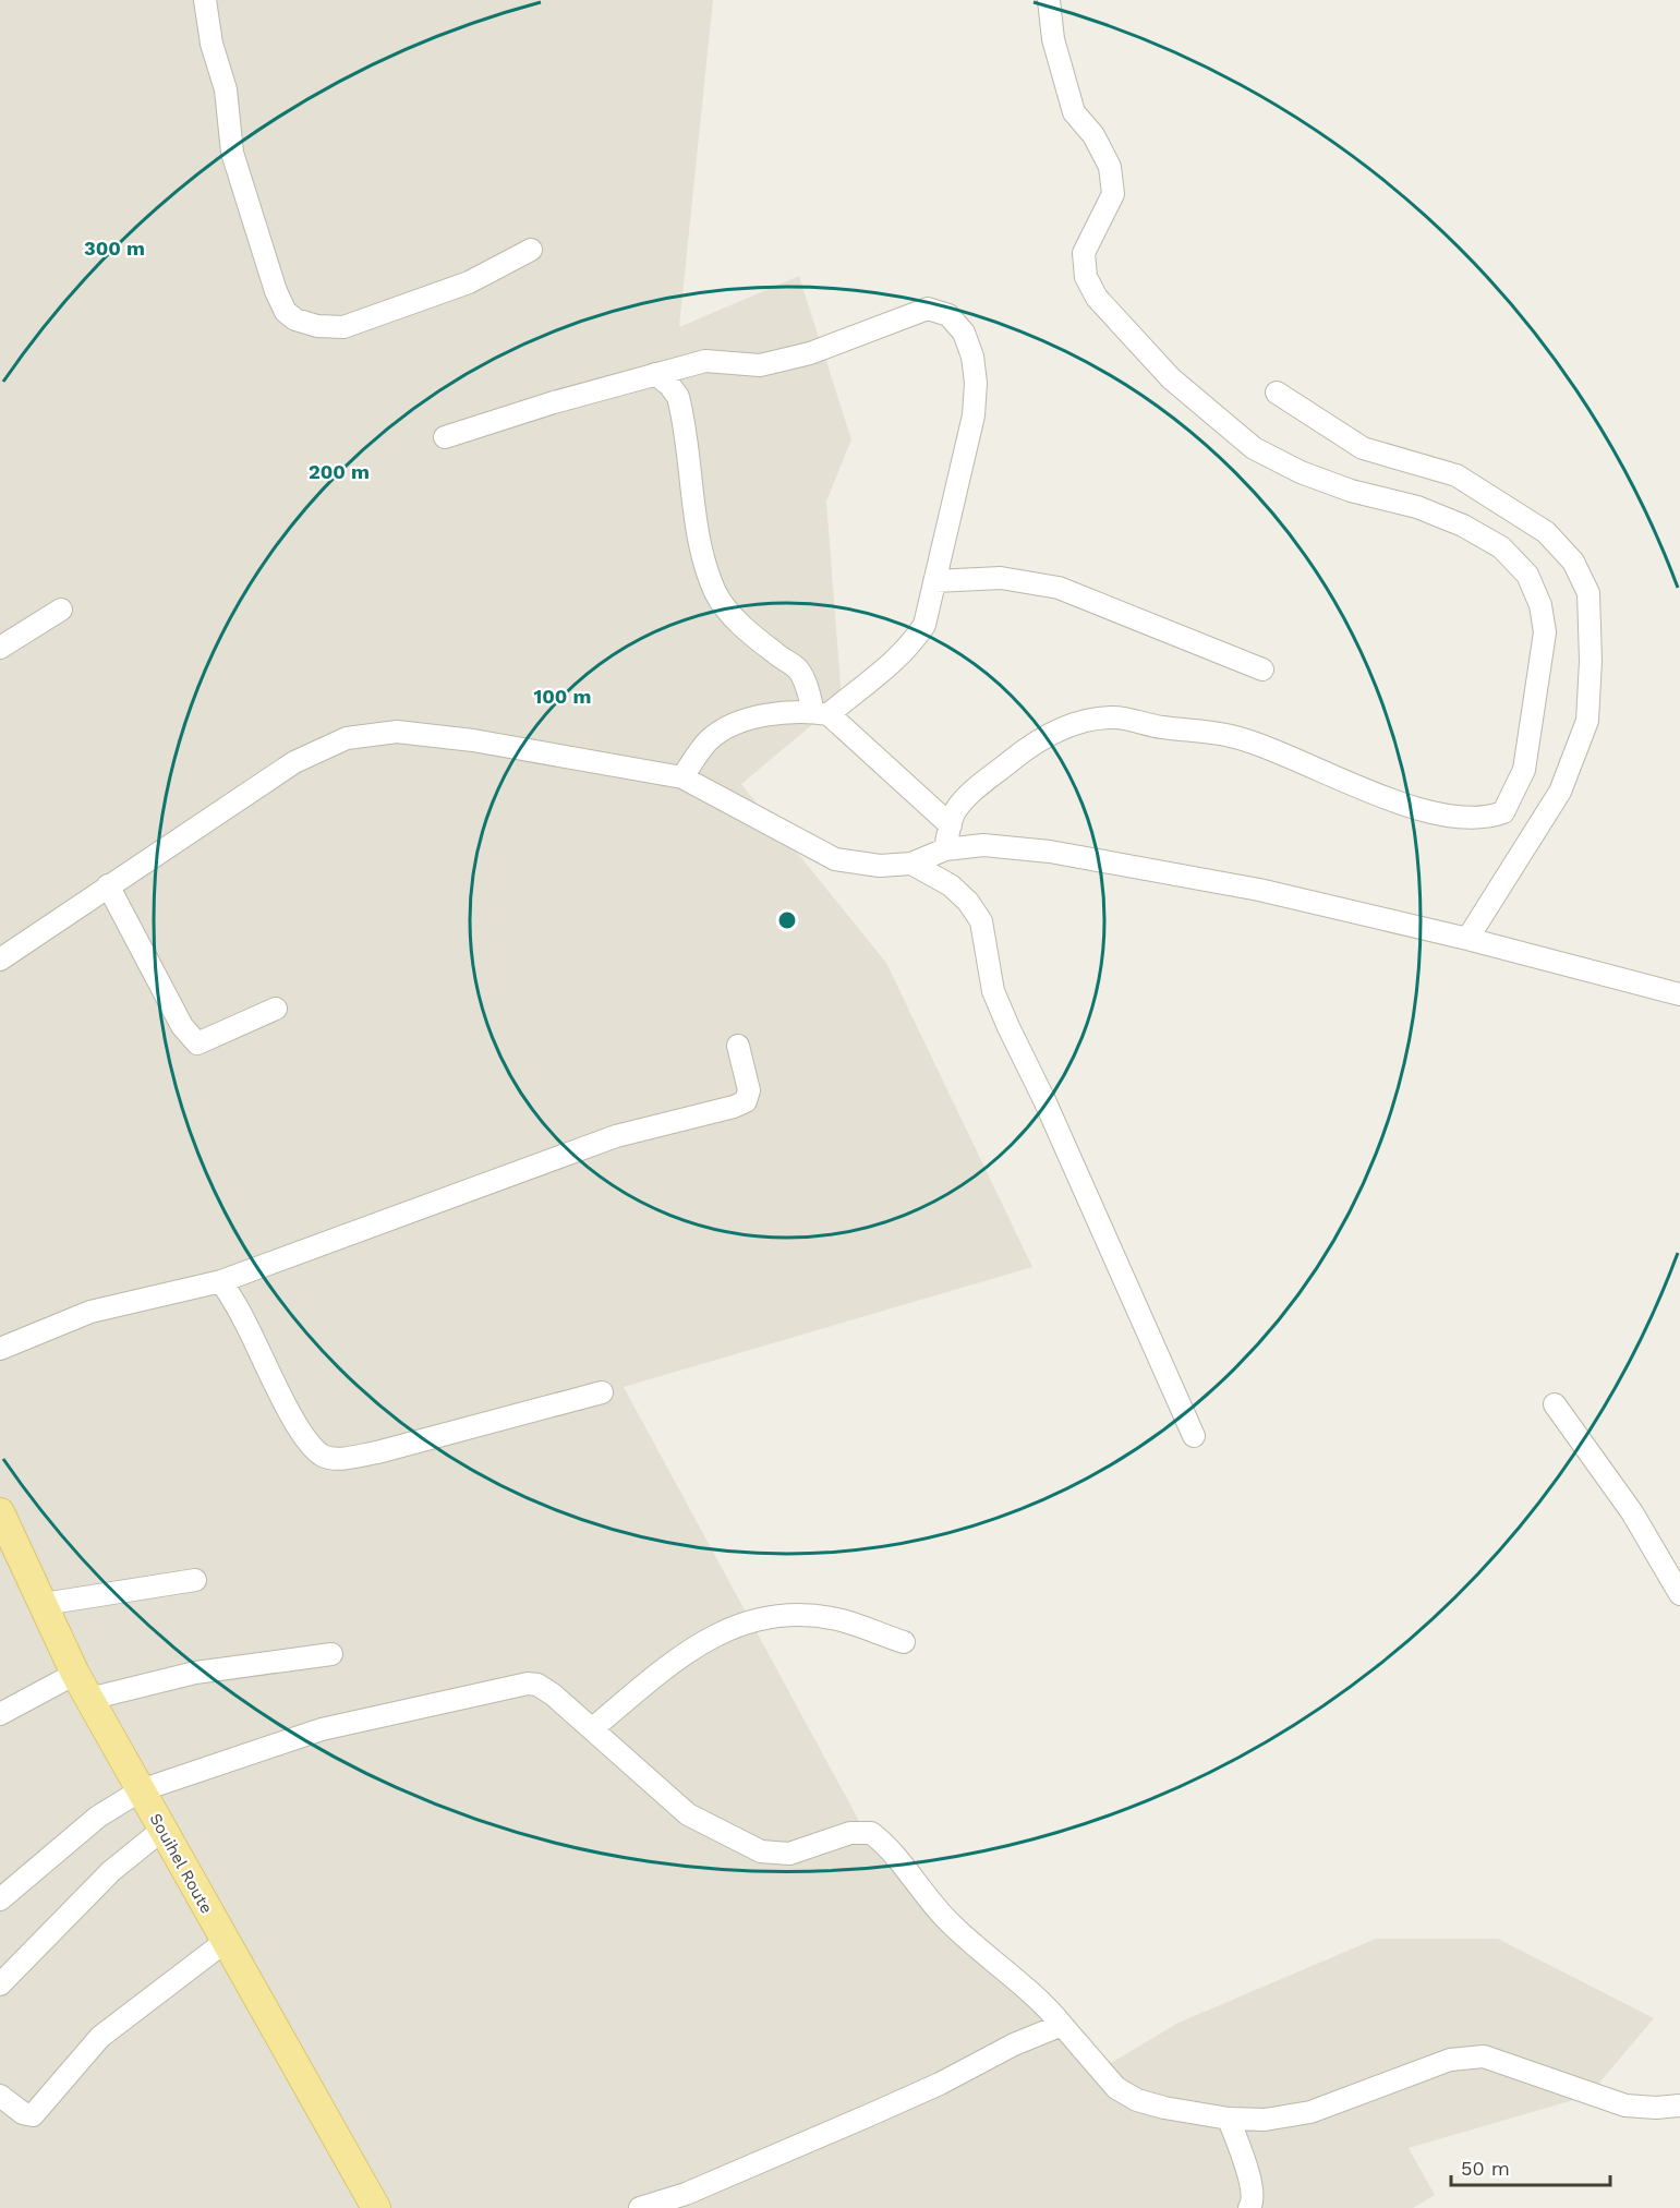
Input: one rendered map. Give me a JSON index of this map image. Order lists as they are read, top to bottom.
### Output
{
  "streets": {
    "main road": ["Souihel Route"]
  },
  "scale_bar": "50 m",
  "rings": ["300 m", "200 m", "100 m"]
}
